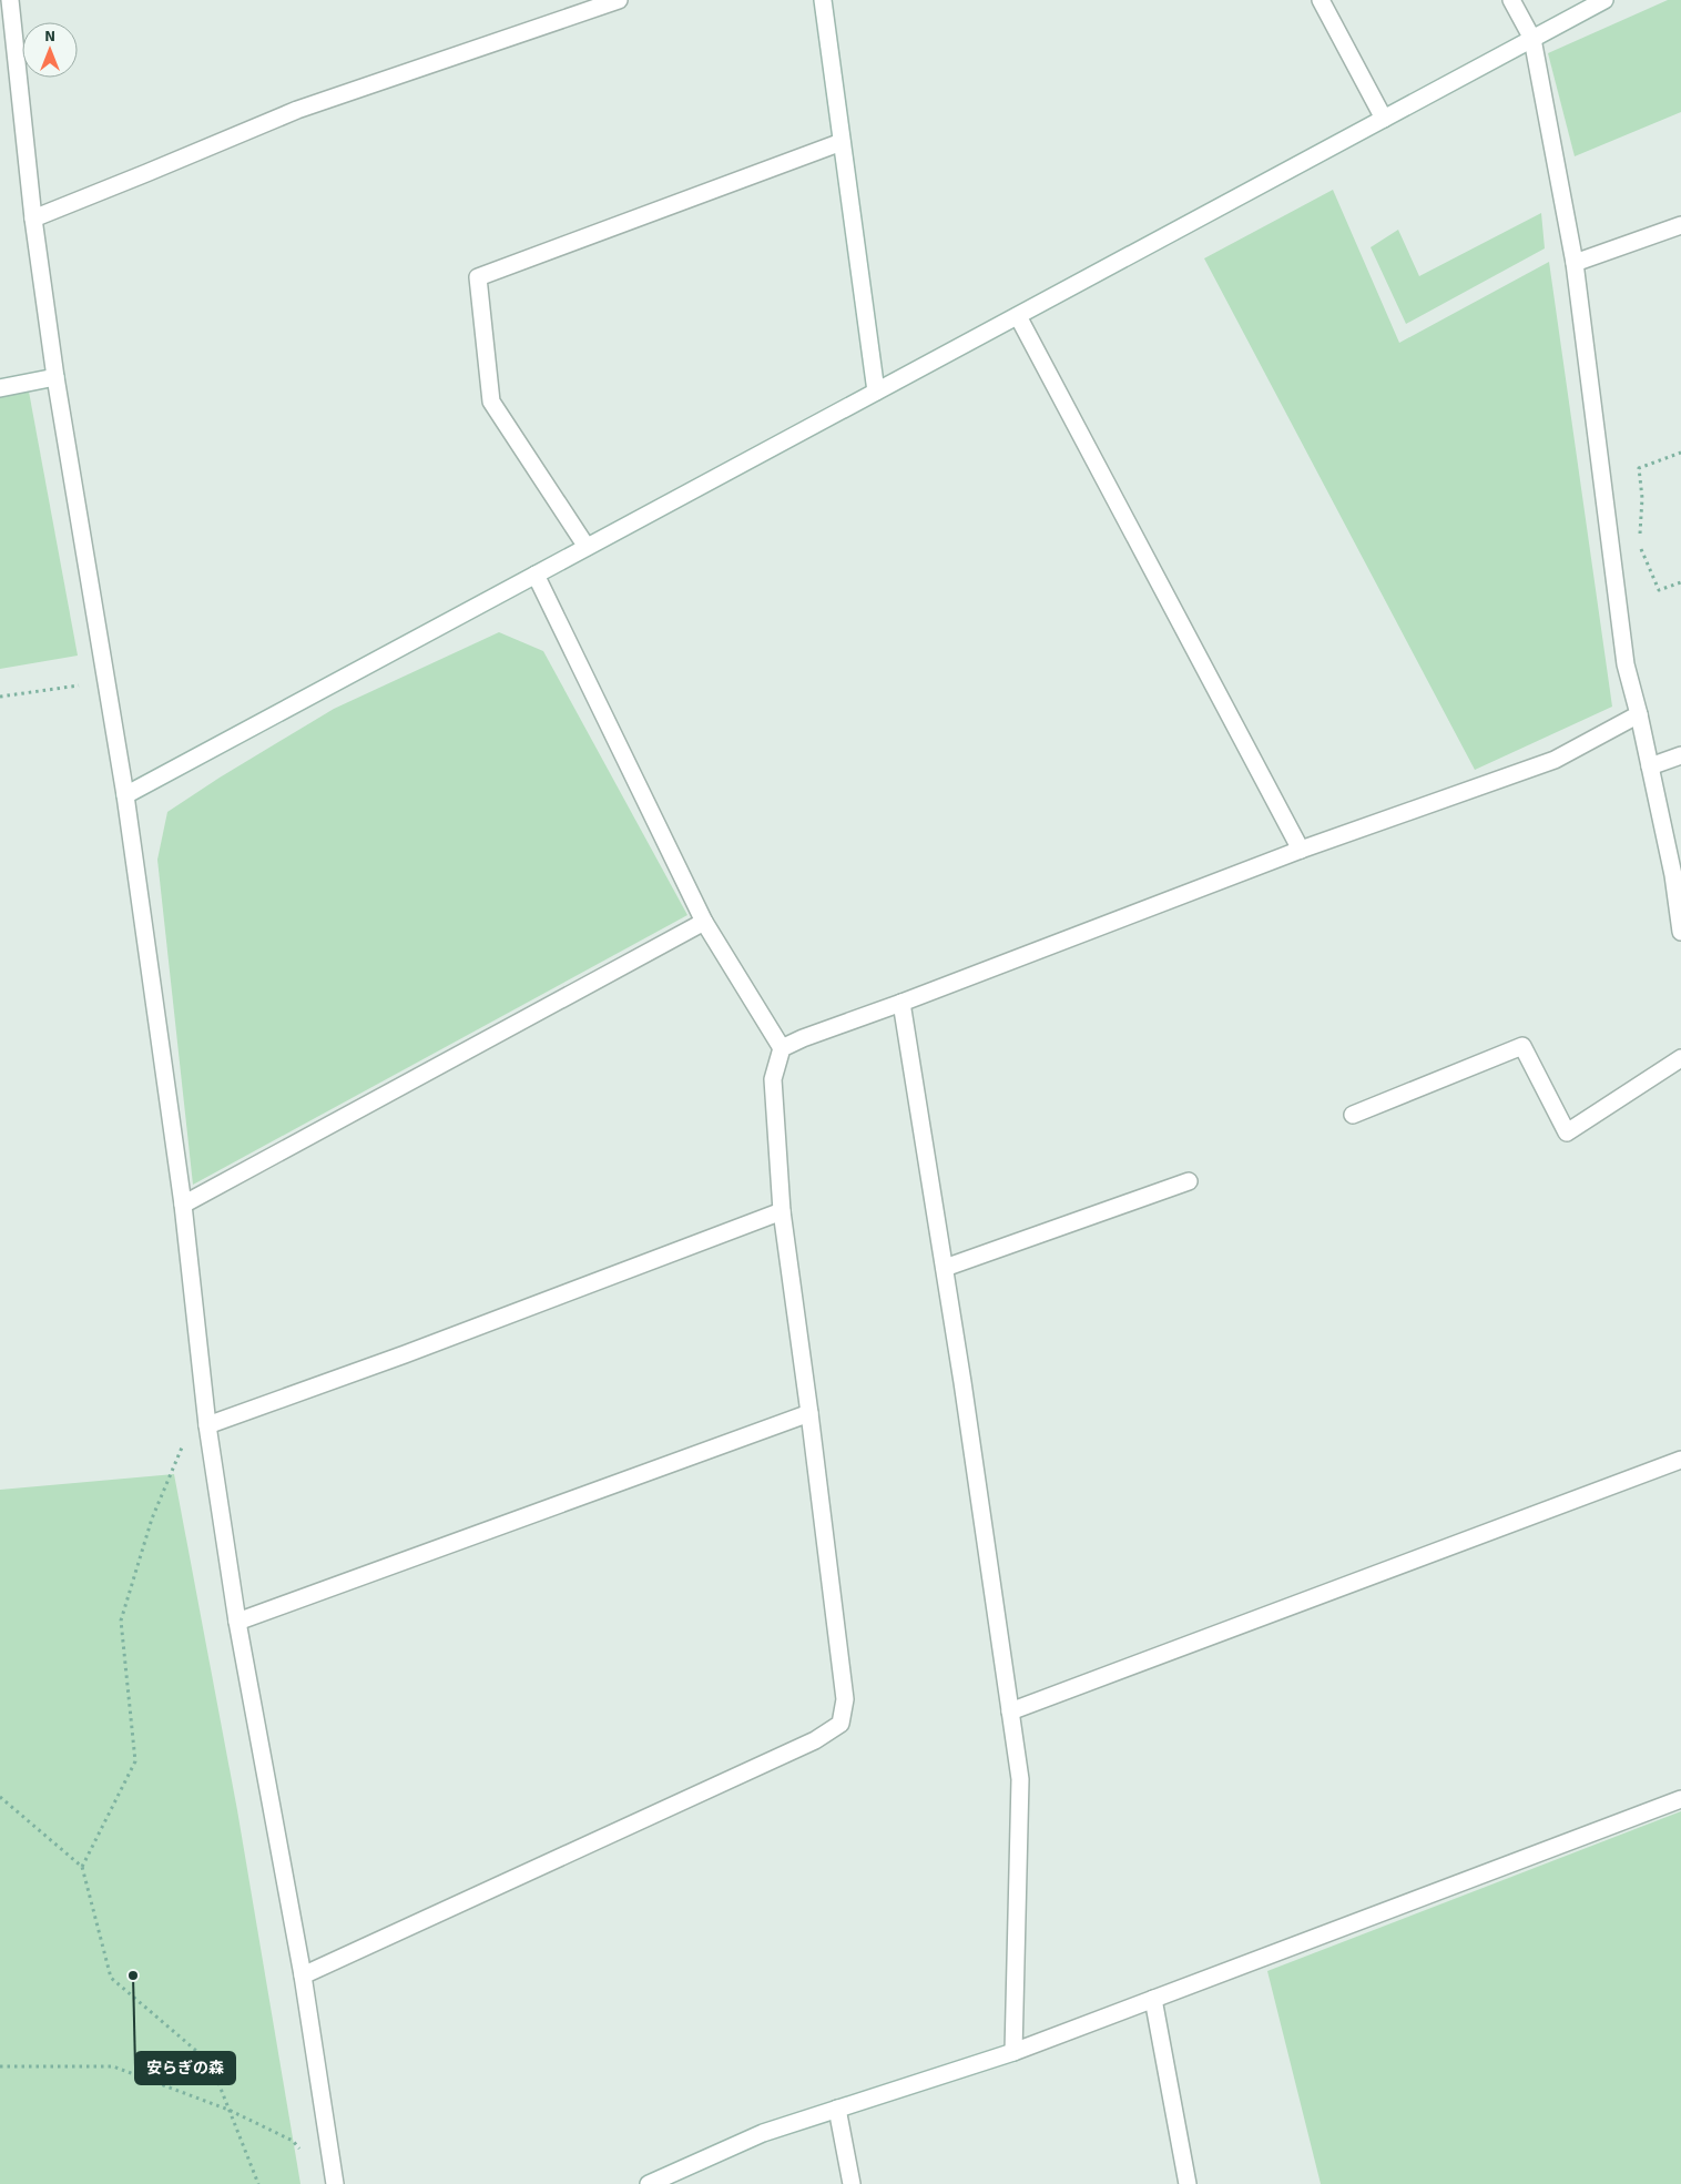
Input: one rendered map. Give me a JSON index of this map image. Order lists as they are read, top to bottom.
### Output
{
  "places": ["安らぎの森"],
  "north": "top"
}
